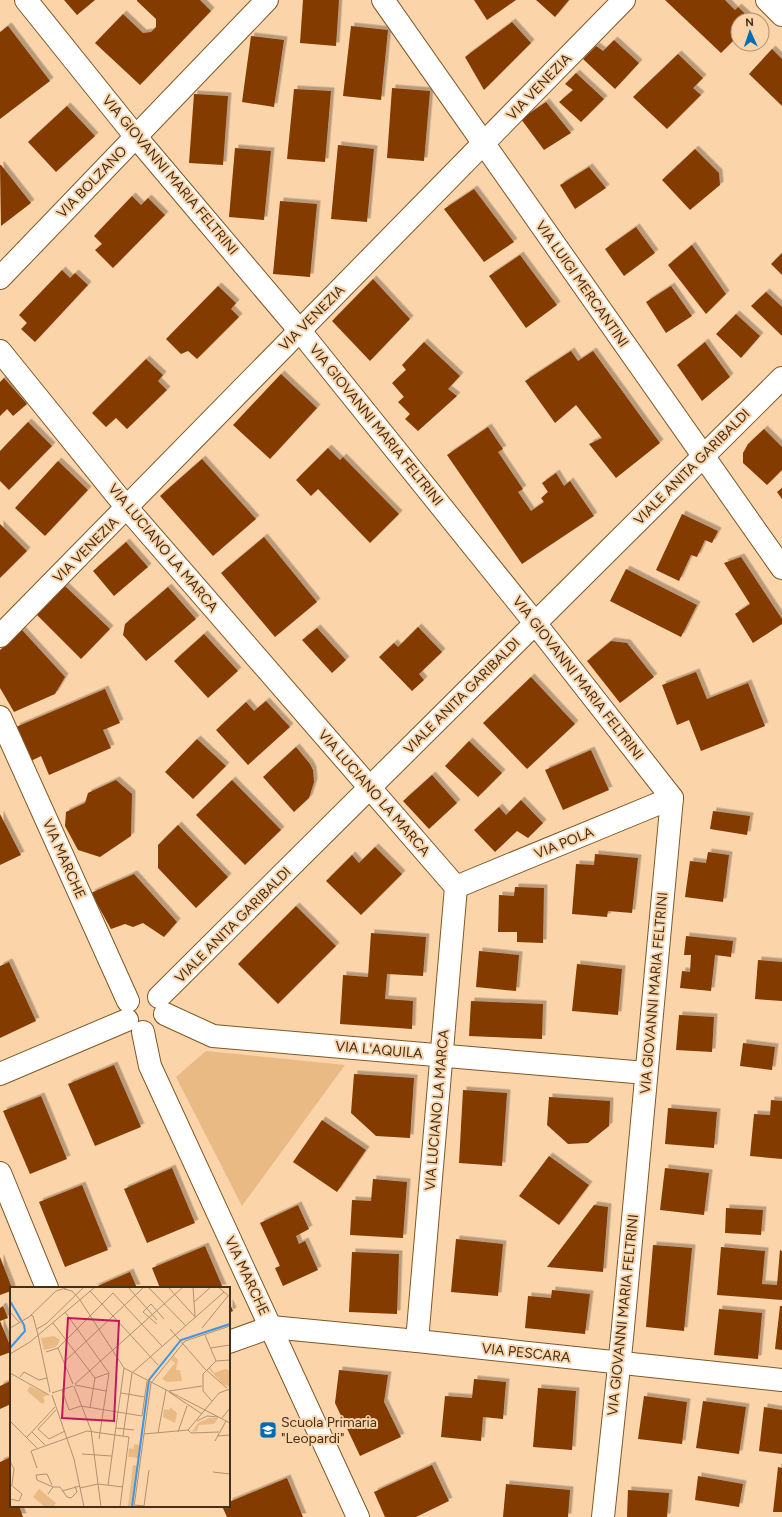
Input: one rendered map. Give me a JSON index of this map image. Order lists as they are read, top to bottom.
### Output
{
  "streets": {
    "street": [
      "VIA VENEZIA",
      "VIA GIOVANNI MARIA FELTRINI",
      "VIA BOLZANO",
      "VIA LUIGI MERCANTINI",
      "VIALE ANITA GARIBALDI",
      "VIA LUCIANO LA MARCA",
      "VIA POLA",
      "VIA MARCHE",
      "VIA L'AQUILA",
      "VIA PESCARA"
    ]
  },
  "crossings": [
    ["VIA VENEZIA", "VIA GIOVANNI MARIA FELTRINI"],
    ["VIA VENEZIA", "VIA LUIGI MERCANTINI"],
    ["VIA VENEZIA", "VIA LUCIANO LA MARCA"],
    ["VIA GIOVANNI MARIA FELTRINI", "VIA BOLZANO"],
    ["VIA GIOVANNI MARIA FELTRINI", "VIALE ANITA GARIBALDI"],
    ["VIA GIOVANNI MARIA FELTRINI", "VIA POLA"],
    ["VIA GIOVANNI MARIA FELTRINI", "VIA L'AQUILA"],
    ["VIA GIOVANNI MARIA FELTRINI", "VIA PESCARA"],
    ["VIA LUIGI MERCANTINI", "VIALE ANITA GARIBALDI"],
    ["VIALE ANITA GARIBALDI", "VIA LUCIANO LA MARCA"],
    ["VIALE ANITA GARIBALDI", "VIA MARCHE"],
    ["VIALE ANITA GARIBALDI", "VIA L'AQUILA"],
    ["VIA LUCIANO LA MARCA", "VIA POLA"],
    ["VIA LUCIANO LA MARCA", "VIA L'AQUILA"],
    ["VIA LUCIANO LA MARCA", "VIA PESCARA"],
    ["VIA MARCHE", "VIA L'AQUILA"],
    ["VIA MARCHE", "VIA PESCARA"]
  ],
  "places": {
    "school or university": ["Scuola Primaria \"Leopardi\""]
  },
  "north": "top"
}
